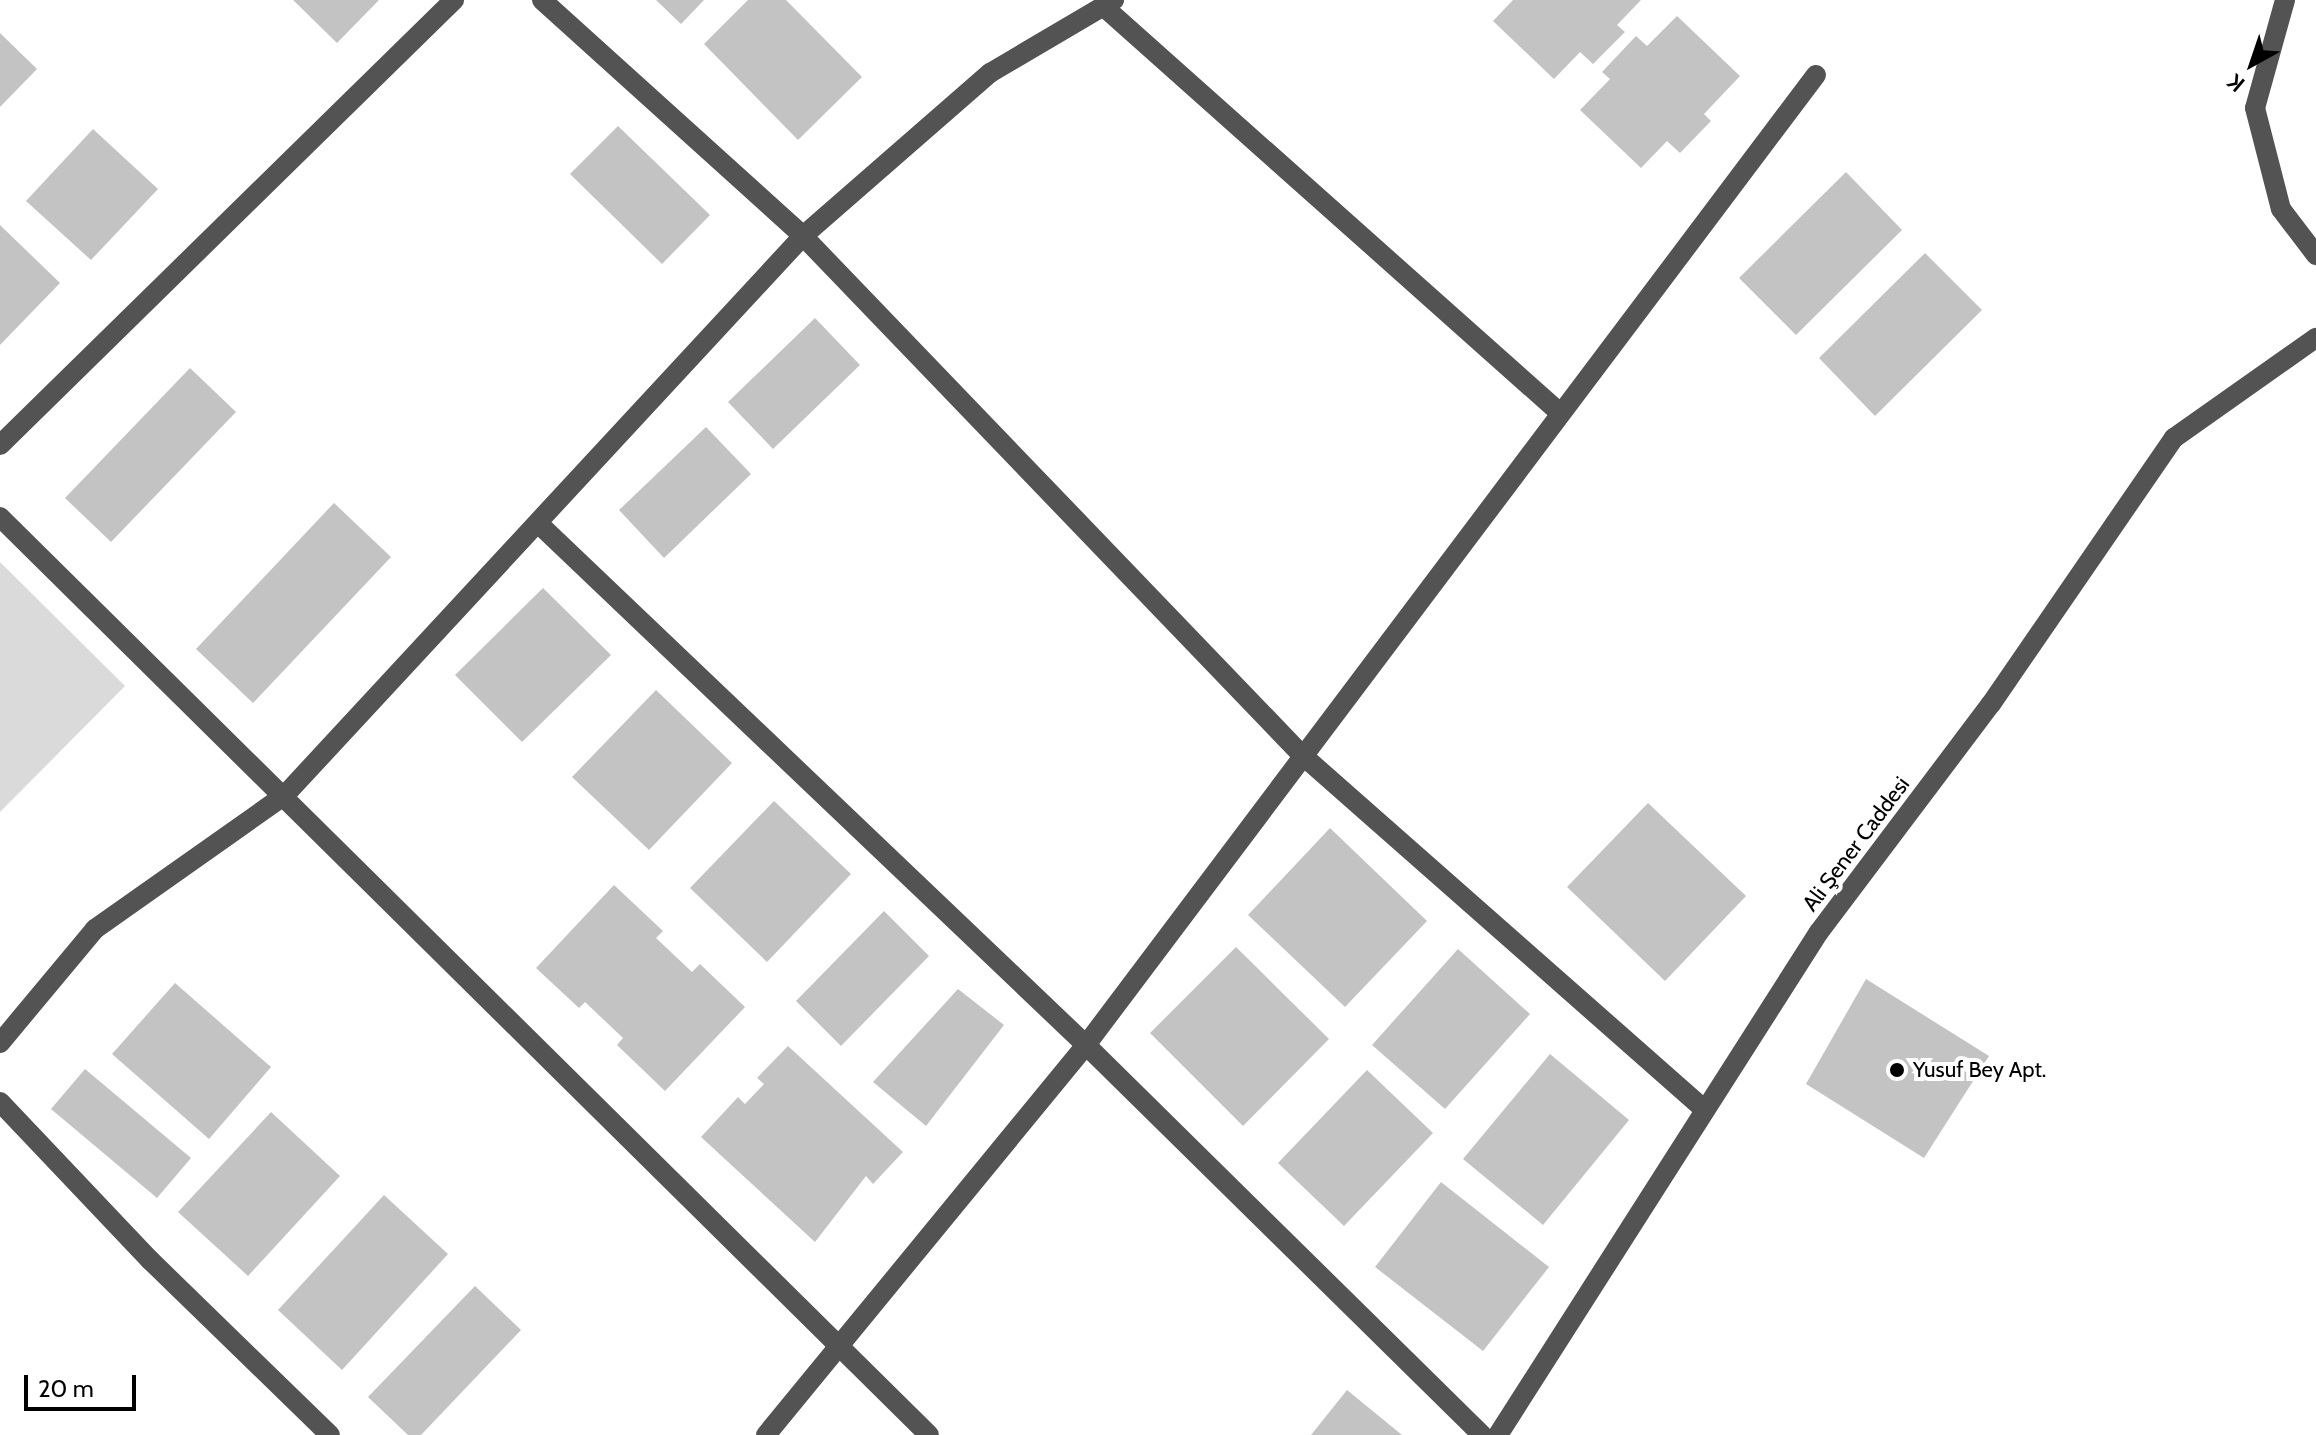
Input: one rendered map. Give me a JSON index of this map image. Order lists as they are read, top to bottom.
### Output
{
  "streets": {
    "street": ["Ali Şener Caddesi"]
  },
  "places": ["Yusuf Bey Apt."],
  "scale_bar": "20 m",
  "north": "bottom left"
}
